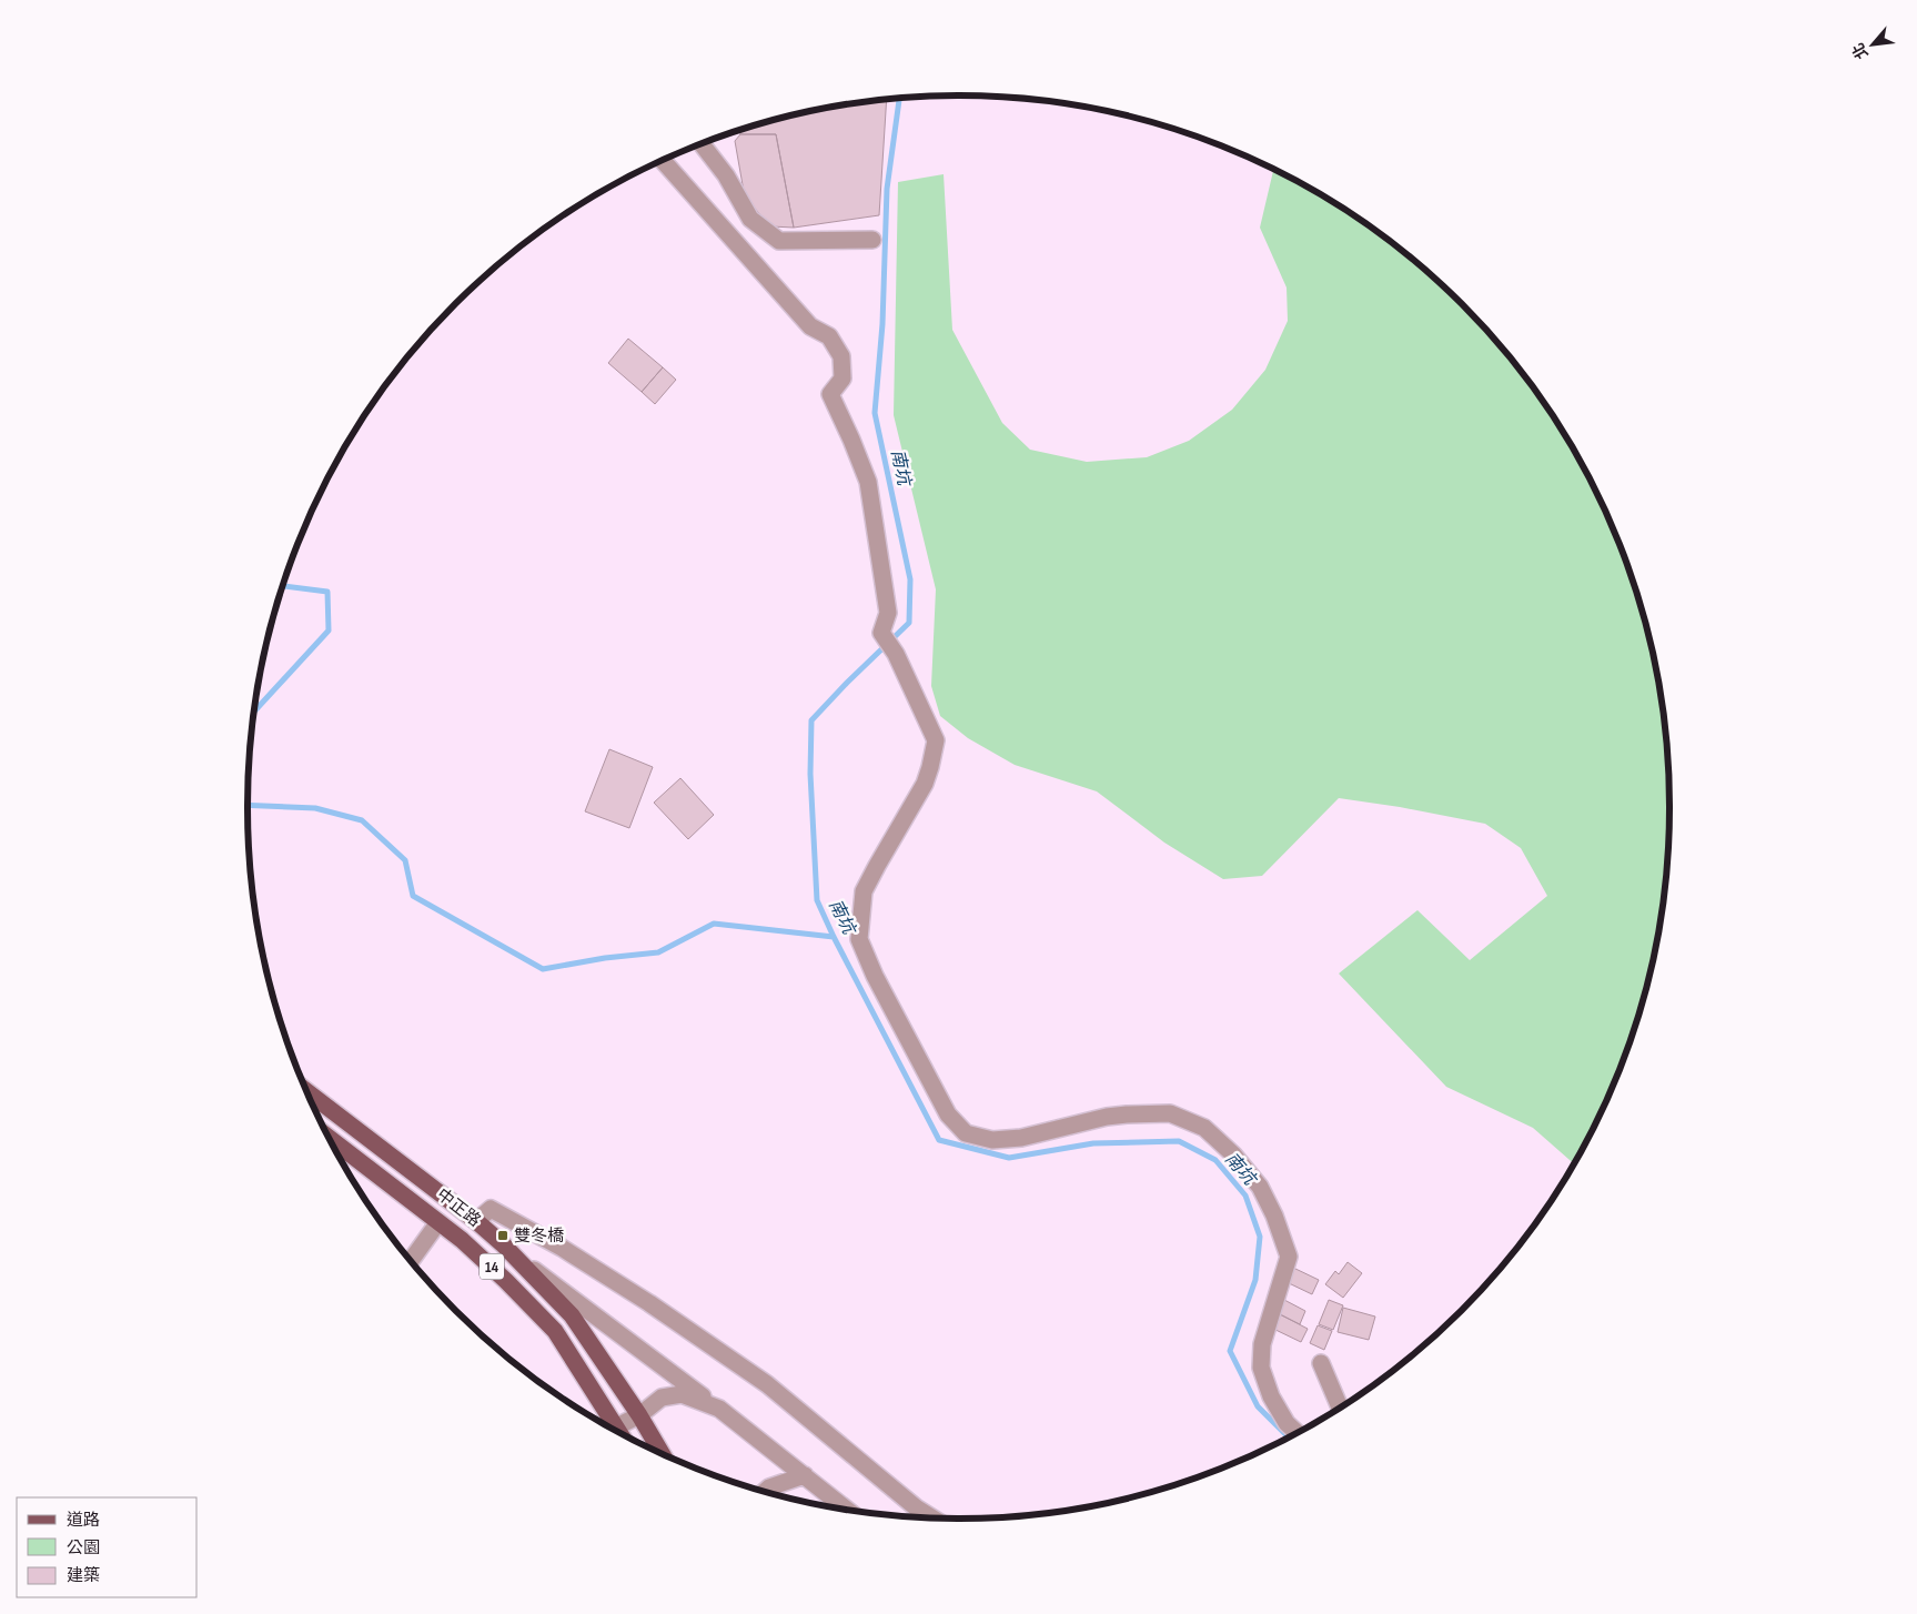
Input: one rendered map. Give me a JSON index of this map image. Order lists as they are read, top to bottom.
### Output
{
  "streets": {
    "main road": ["中正路", "14"]
  },
  "water": ["南坑"],
  "places": {
    "transit": ["雙冬橋"]
  },
  "legend": ["道路", "公園", "建築"],
  "north": "bottom left"
}
